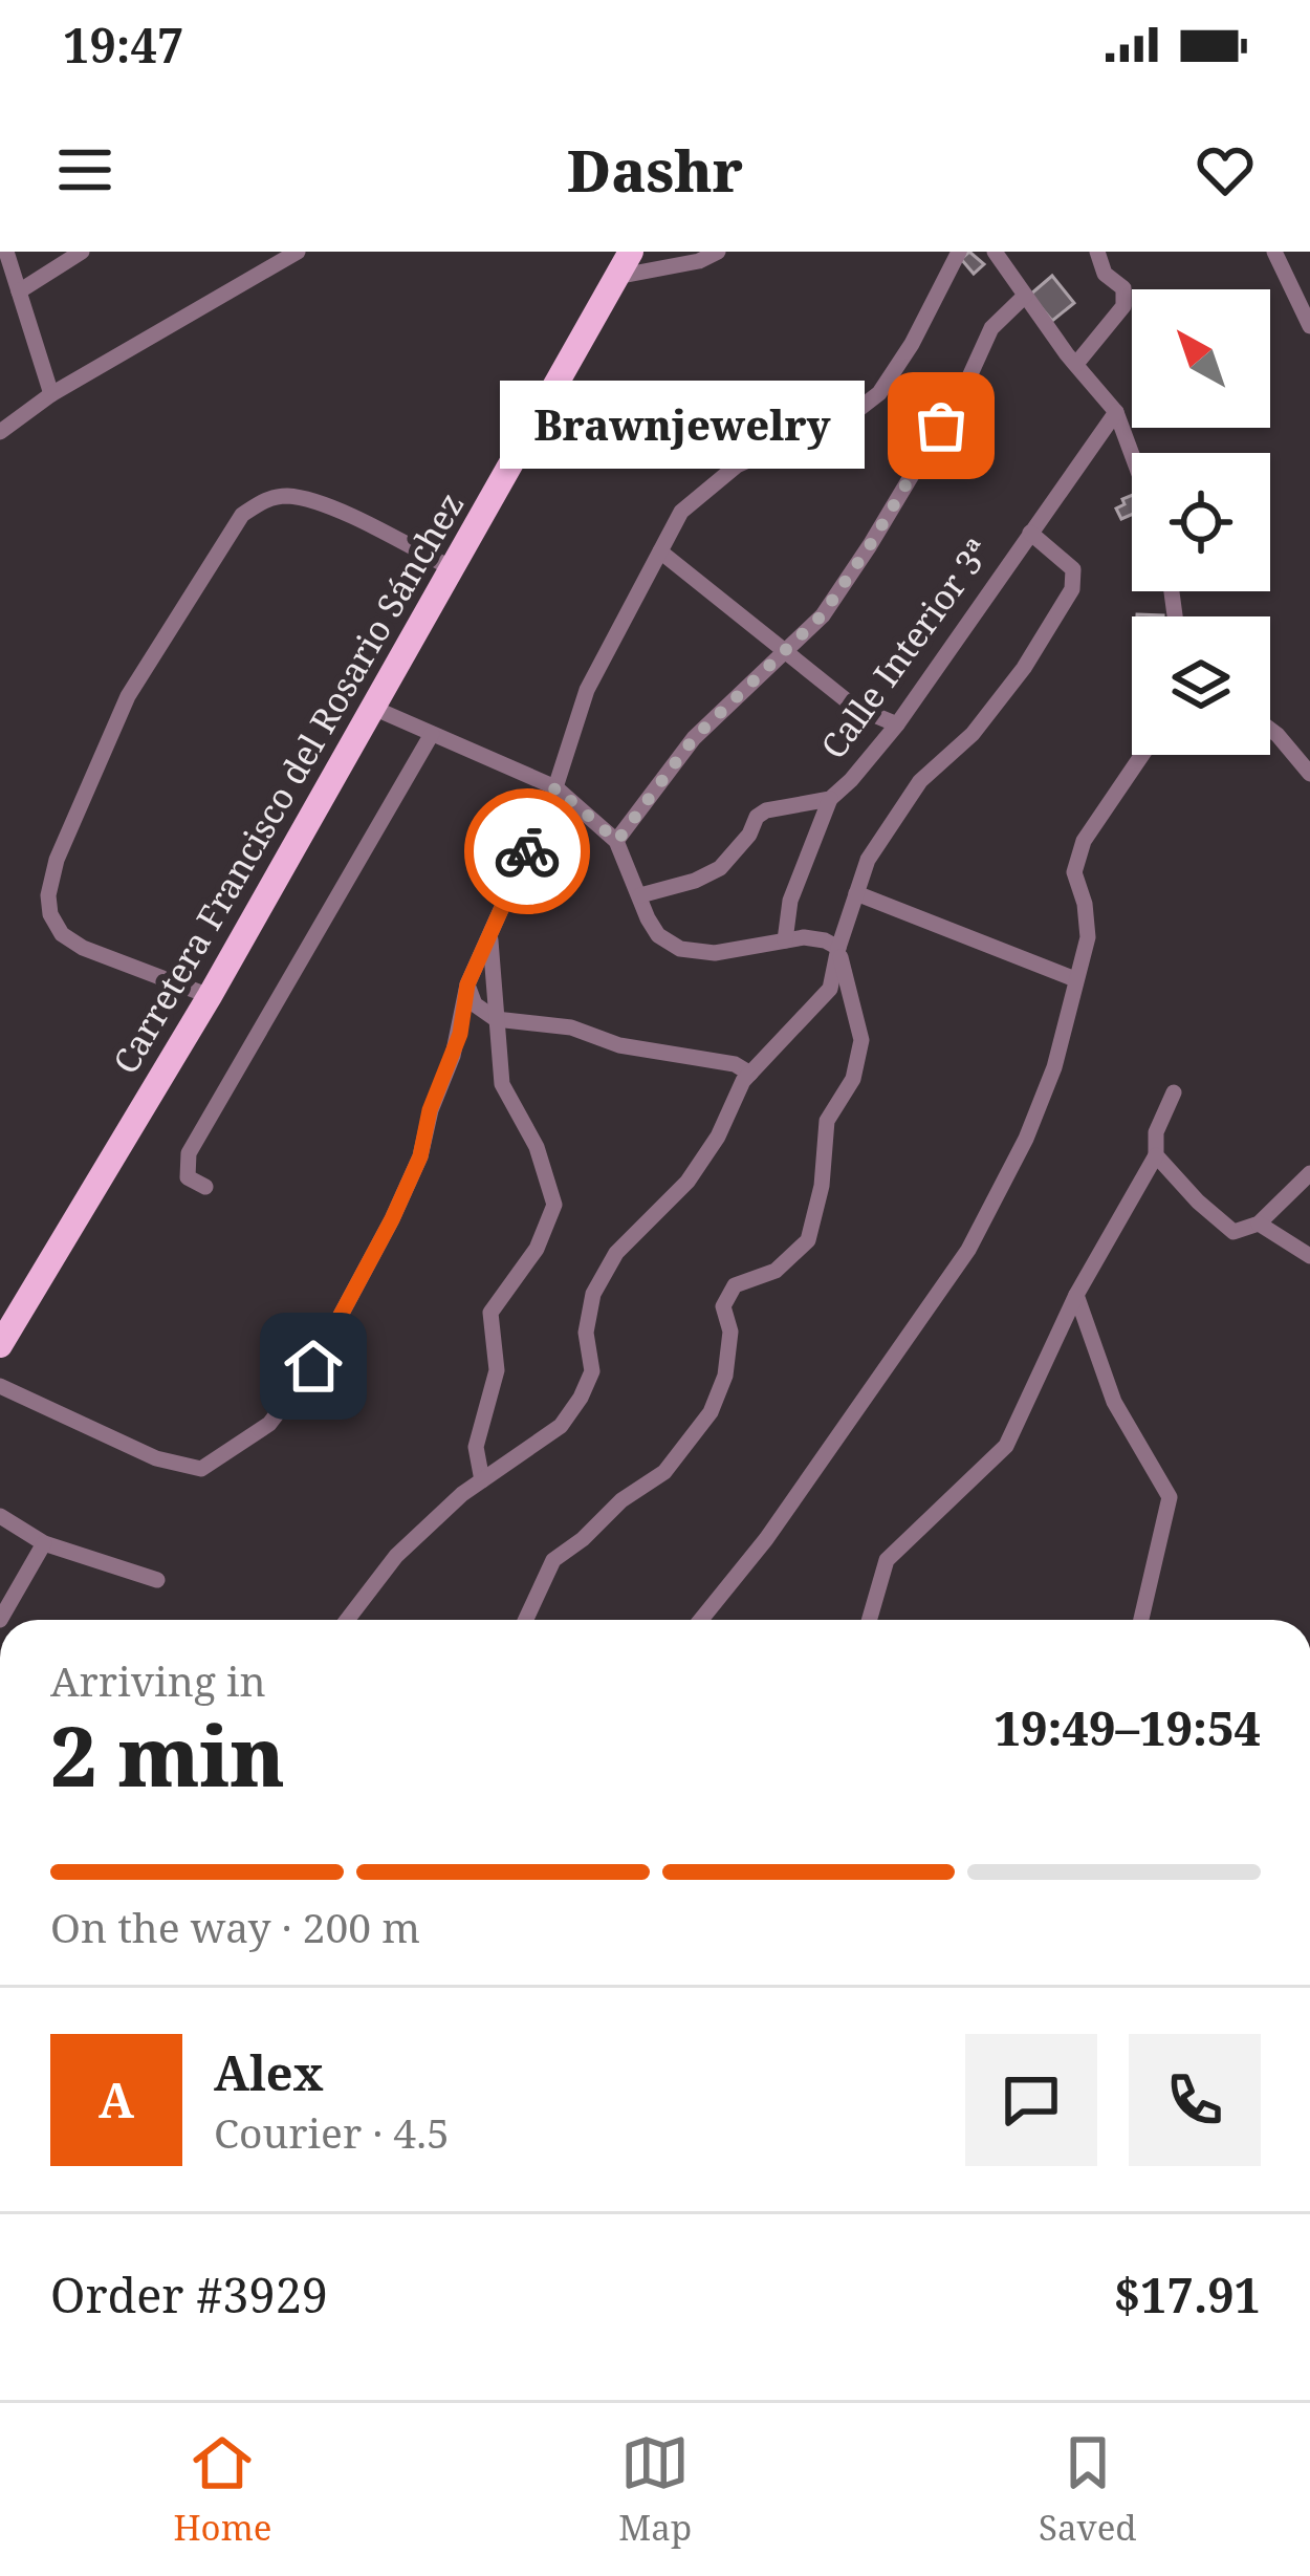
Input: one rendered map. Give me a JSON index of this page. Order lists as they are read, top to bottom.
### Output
{
  "streets": {
    "main road": ["Carretera Francisco del Rosario Sánchez"],
    "street": ["Calle Interior 3ª"]
  },
  "places": ["Brawnjewelry"],
  "north": "top left",
  "page": {
    "status": "19:47",
    "header": "Dashr",
    "bubble": "Brawnjewelry",
    "heading": ["2 min", "Arriving in", "19:49–19:54"],
    "panel": [
      "Alex",
      "Courier · 4.5",
      "Order #3929",
      "$17.91"
    ],
    "bar": "On the way · 200 m",
    "round": "A",
    "tabs": ["Home", "Map", "Saved"]
  }
}
